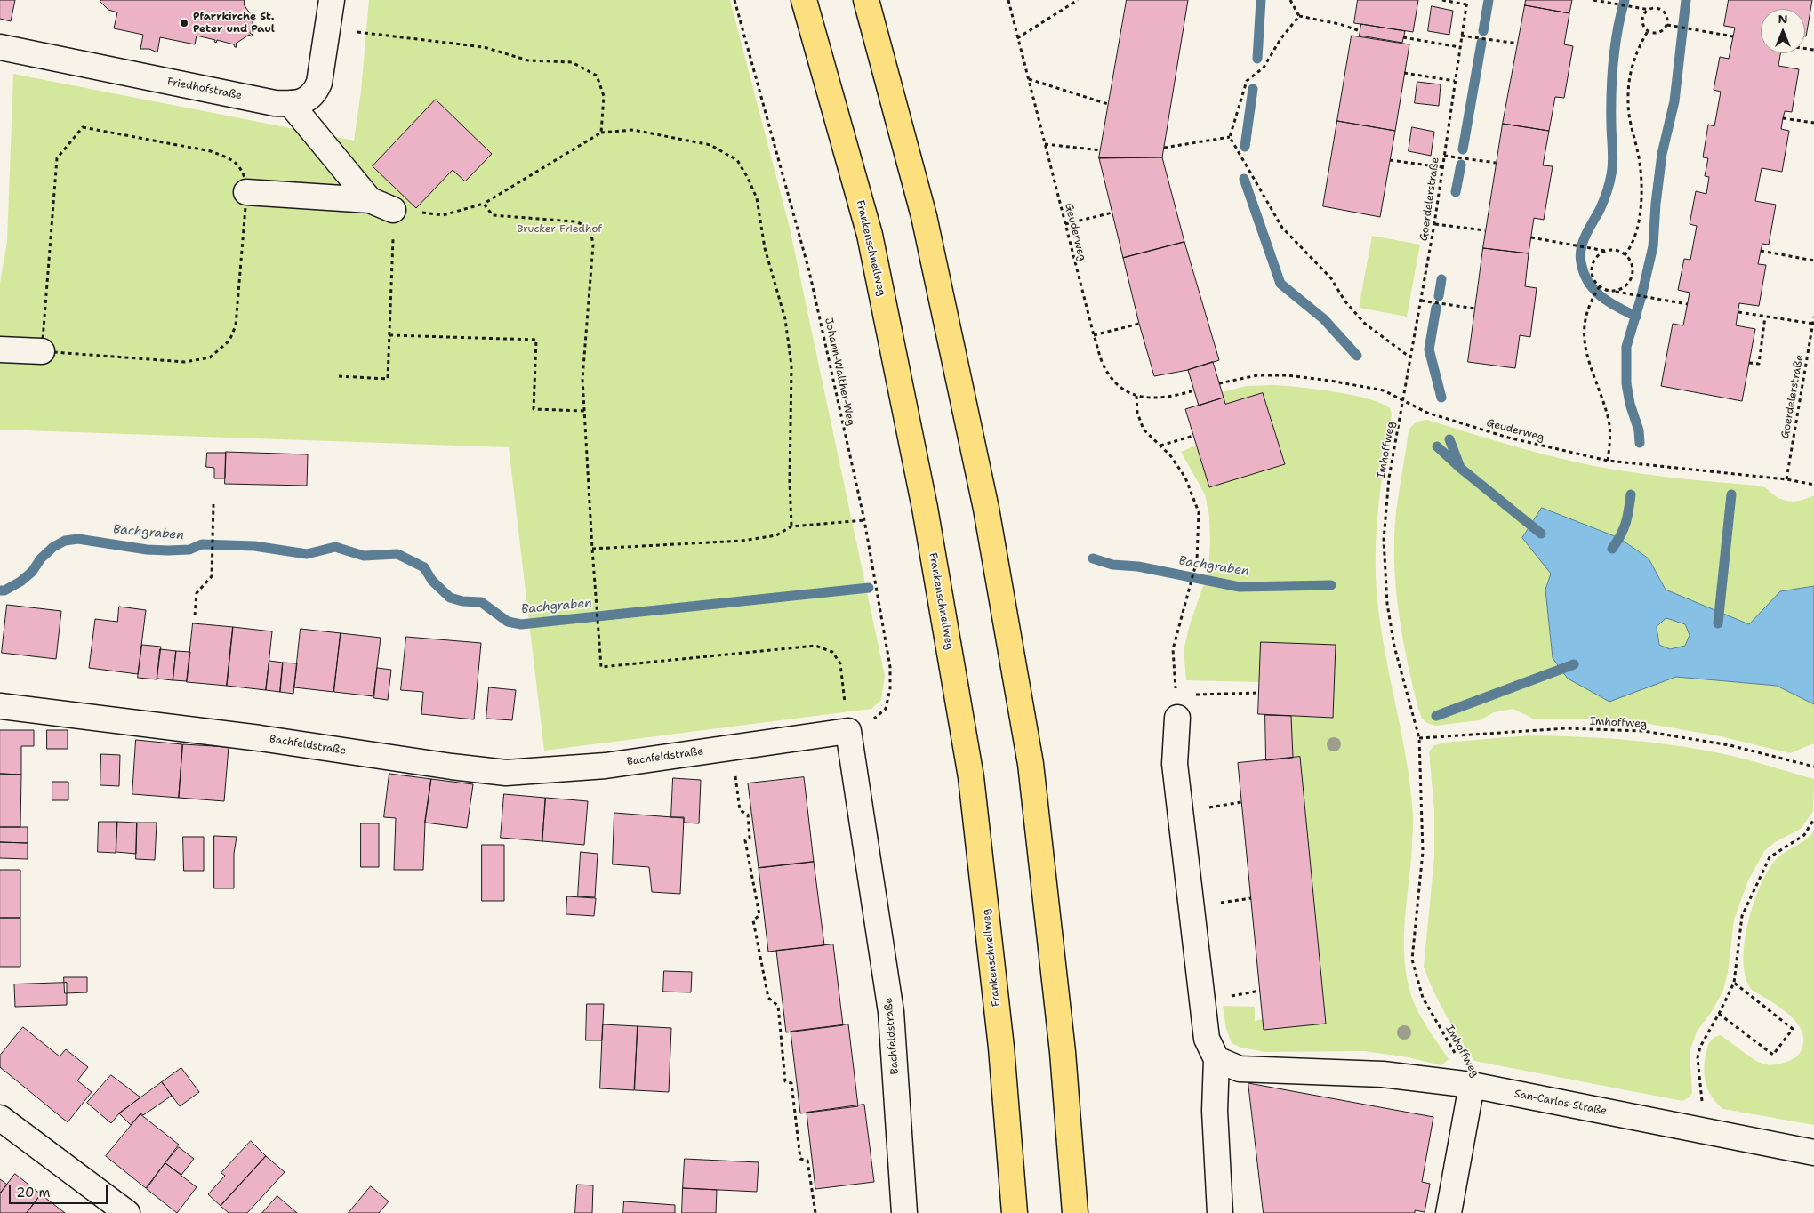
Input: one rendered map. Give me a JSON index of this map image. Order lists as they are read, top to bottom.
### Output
{
  "streets": {
    "highway": ["Frankenschnellweg"],
    "street": ["Friedhofstraße", "Bachfeldstraße", "San-Carlos-Straße"],
    "path": [
      "Goerdelerstraße",
      "Geuderweg",
      "Johann-Walther-Weg",
      "Imhoffweg"
    ]
  },
  "crossings": [
    ["Goerdelerstraße", "Geuderweg"],
    ["Goerdelerstraße", "Imhoffweg"],
    ["Geuderweg", "Imhoffweg"],
    ["Johann-Walther-Weg", "Bachfeldstraße"],
    ["Imhoffweg", "San-Carlos-Straße"]
  ],
  "water": ["Bachgraben"],
  "parks": ["Brucker Friedhof"],
  "places": ["Pfarrkirche St. Peter und Paul"],
  "scale_bar": "20 m",
  "north": "top"
}
